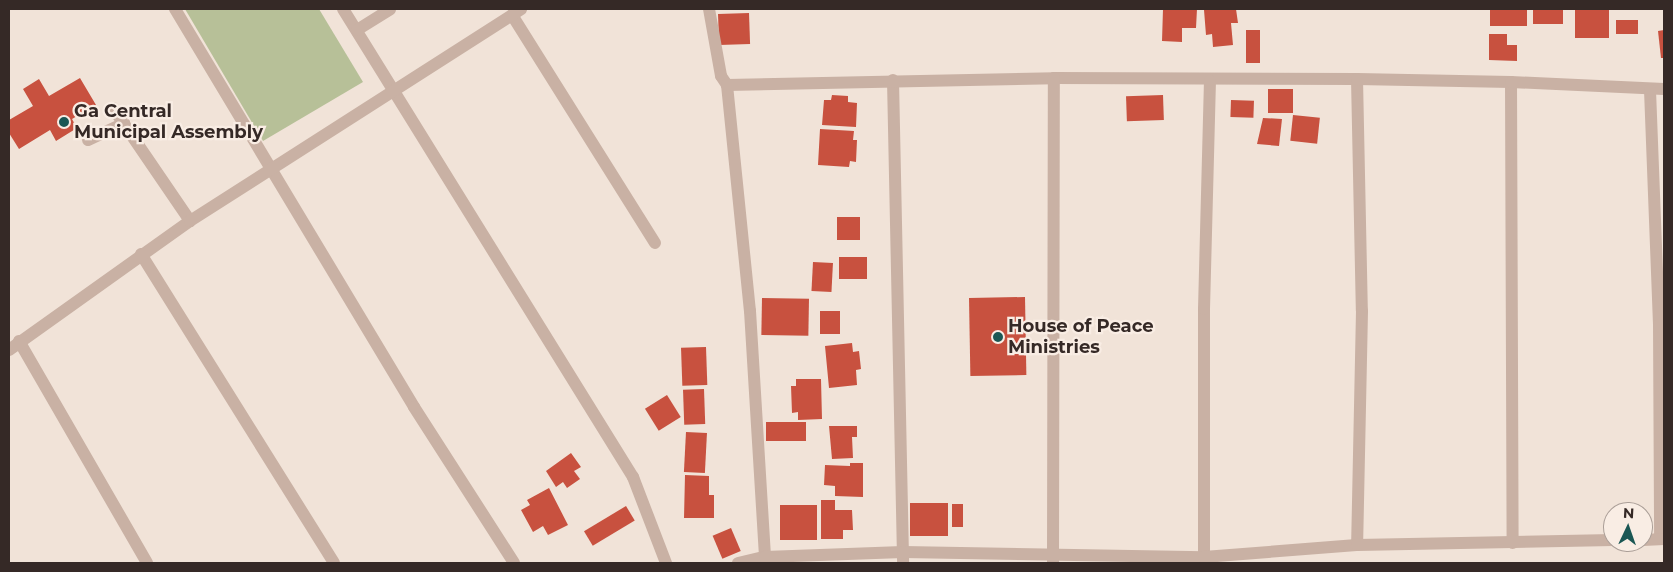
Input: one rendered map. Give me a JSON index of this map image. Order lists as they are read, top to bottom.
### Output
{
  "places": ["Ga Central Municipal Assembly", "House of Peace Ministries"],
  "north": "top"
}
